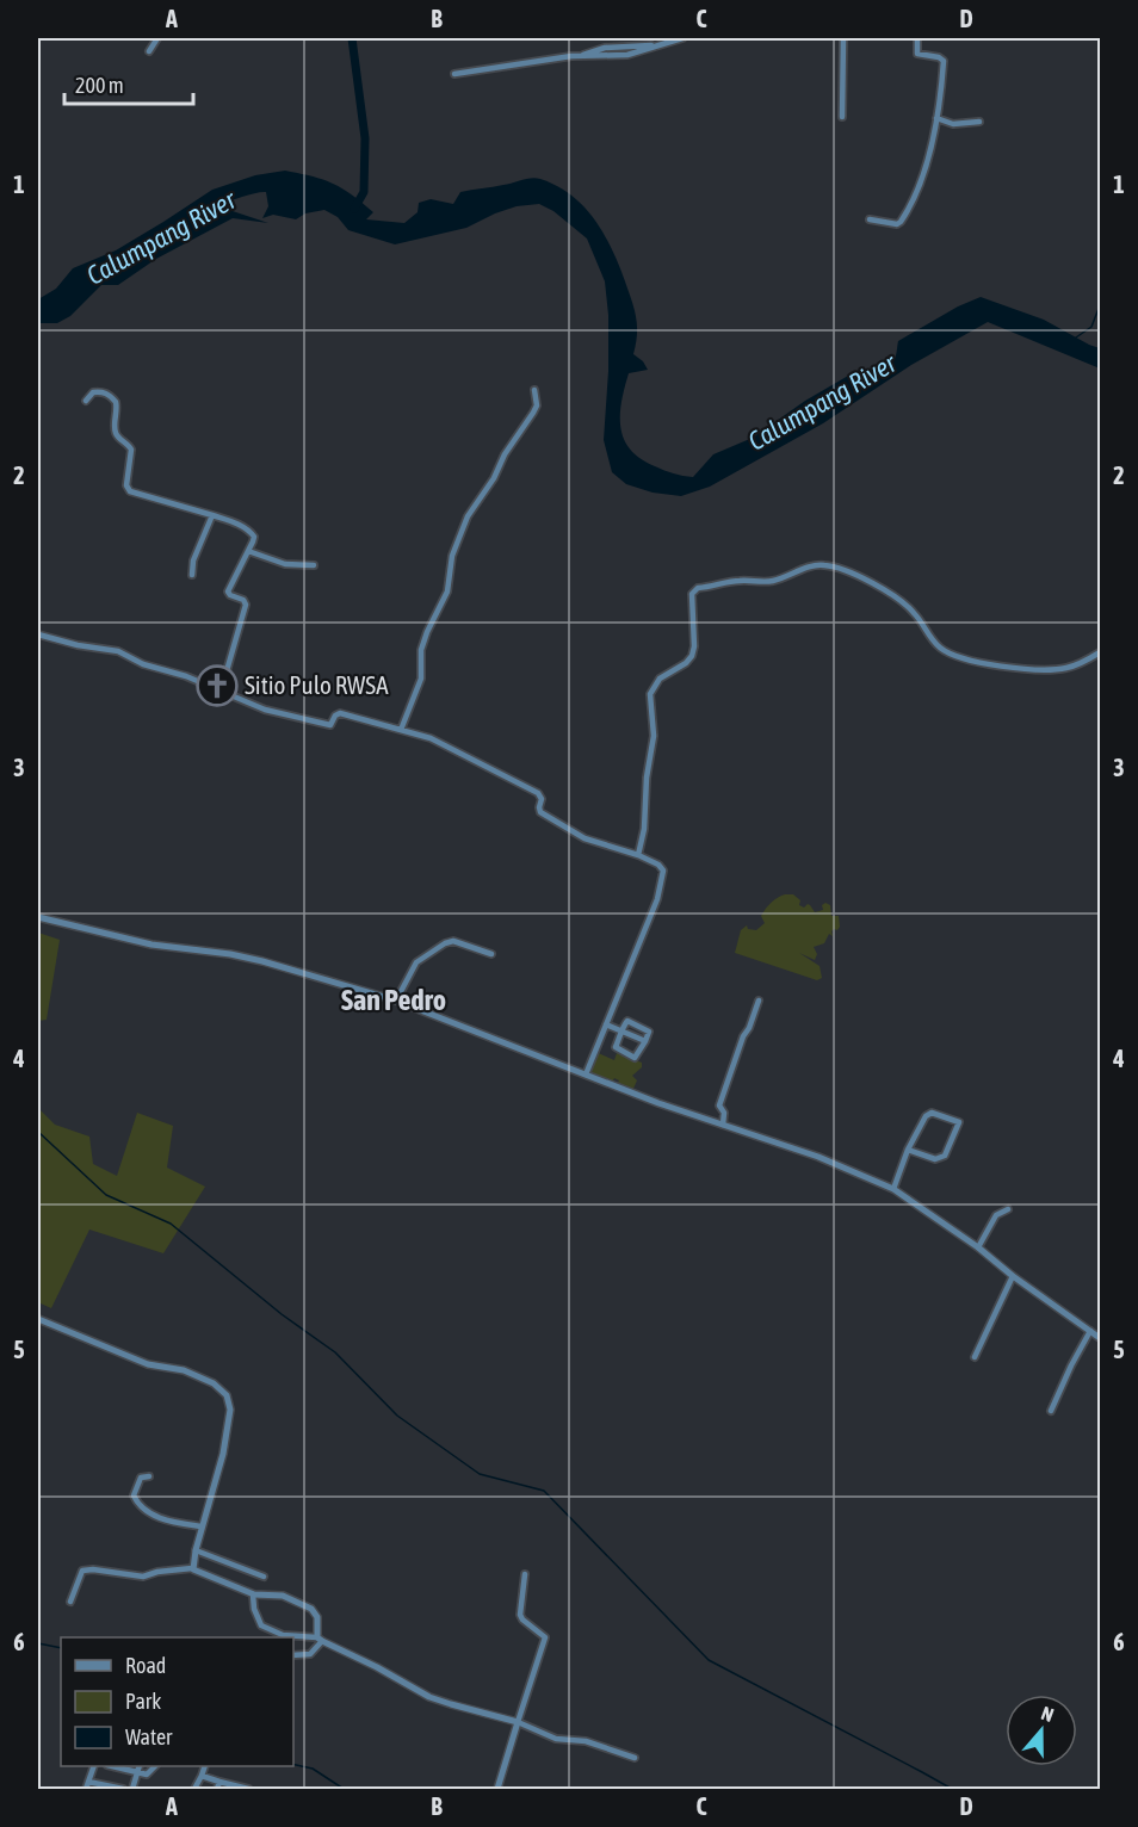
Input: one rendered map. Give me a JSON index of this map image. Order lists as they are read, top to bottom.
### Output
{
  "districts": ["San Pedro"],
  "water": ["Calumpang River"],
  "places": {
    "church": ["Sitio Pulo RWSA"]
  },
  "legend": ["Road", "Park", "Water"],
  "scale_bar": "200 m",
  "north": "top",
  "grid": {
    "columns": [
      "A",
      "B",
      "C",
      "D"
    ],
    "rows": [
      "1",
      "2",
      "3",
      "4",
      "5",
      "6"
    ]
  }
}
